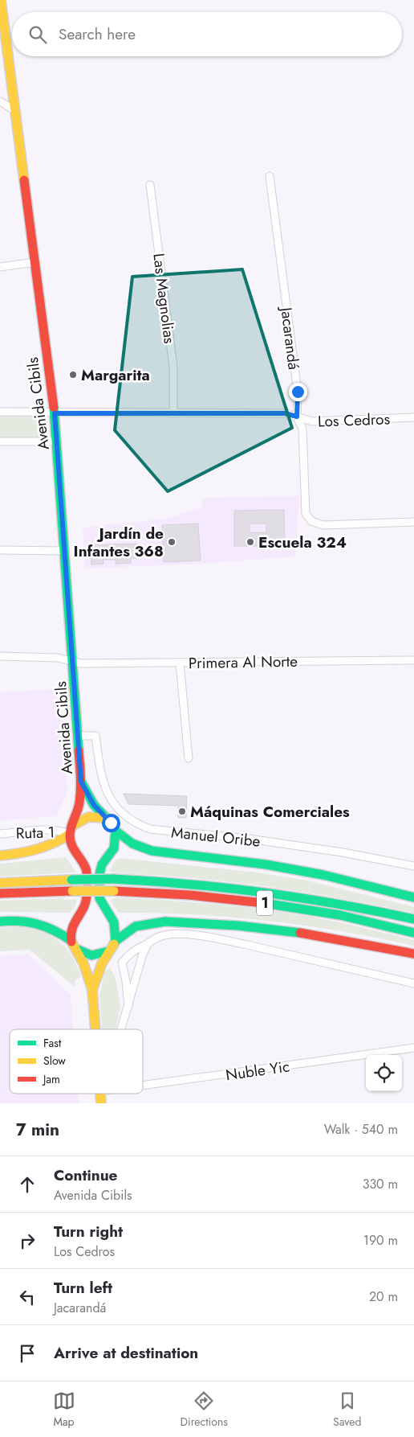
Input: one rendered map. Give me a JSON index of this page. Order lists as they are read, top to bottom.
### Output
{
  "streets": {
    "main road": ["Avenida Cibils", "1"],
    "street": [
      "Las Magnolias",
      "Jacarandá",
      "Los Cedros",
      "Primera Al Norte",
      "Ruta 1",
      "Manuel Oribe",
      "Nuble Yic"
    ]
  },
  "crossings": [
    ["Las Magnolias", "Los Cedros"],
    ["Jacarandá", "Los Cedros"],
    ["Avenida Cibils", "Los Cedros"],
    ["Avenida Cibils", "Primera Al Norte"],
    ["Avenida Cibils", "Ruta 1"],
    ["Avenida Cibils", "Manuel Oribe"]
  ],
  "places": [
    "Margarita",
    "Jardín de Infantes 368",
    "Escuela 324",
    "Máquinas Comerciales"
  ],
  "legend": ["Fast", "Slow", "Jam"],
  "page": {
    "search": "Search here",
    "heading": ["7 min", "Walk · 540 m"],
    "list": [
      ["Continue", "Avenida Cibils", "330 m"],
      ["Turn right", "Los Cedros", "190 m"],
      ["Turn left", "Jacarandá", "20 m"],
      "Arrive at destination"
    ],
    "nav": ["Map", "Directions", "Saved"]
  }
}
